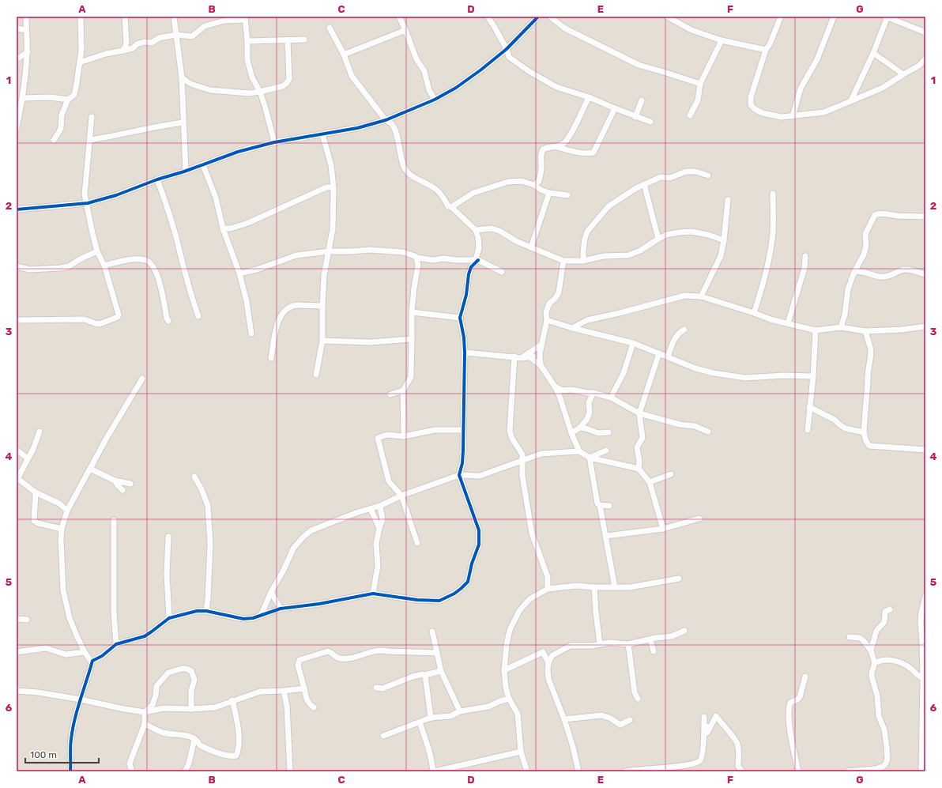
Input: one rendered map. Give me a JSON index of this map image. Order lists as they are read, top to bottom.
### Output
{
  "scale_bar": "100 m",
  "grid": {
    "columns": [
      "A",
      "B",
      "C",
      "D",
      "E",
      "F",
      "G"
    ],
    "rows": [
      "1",
      "2",
      "3",
      "4",
      "5",
      "6"
    ]
  }
}
